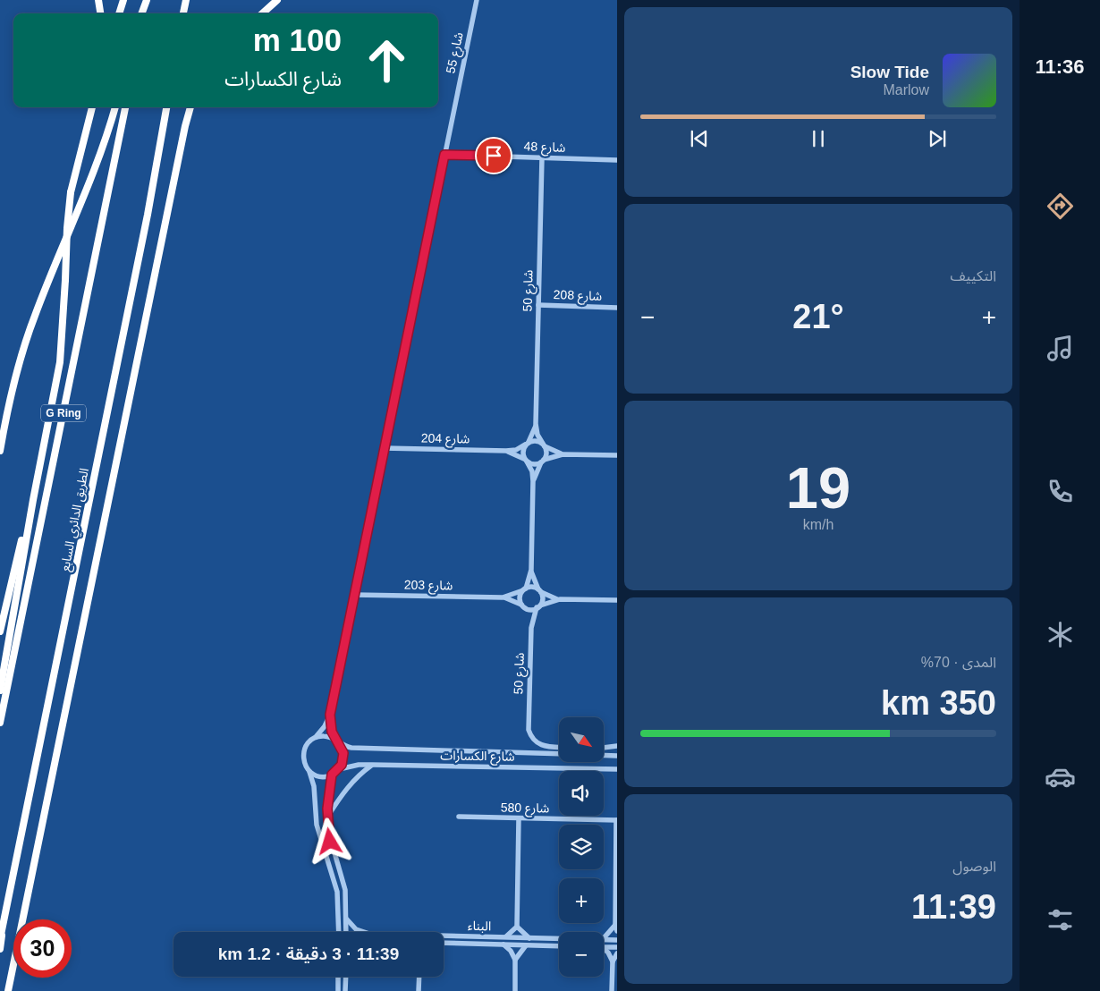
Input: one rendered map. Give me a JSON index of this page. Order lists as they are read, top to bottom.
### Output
{
  "streets": {
    "highway": ["G Ring", "الطريق الدائري السابع"],
    "street": [
      "شارع 55",
      "شارع 48",
      "شارع 50",
      "شارع 208",
      "شارع 204",
      "شارع 203",
      "شارع الكسارات",
      "شارع 580",
      "البناء"
    ]
  },
  "crossings": [
    ["شارع 55", "شارع 48"],
    ["شارع 55", "شارع 204"],
    ["شارع 55", "شارع 203"],
    ["شارع 55", "شارع الكسارات"],
    ["شارع 48", "شارع 50"],
    ["شارع 50", "شارع 208"],
    ["شارع 50", "شارع 204"],
    ["شارع 50", "شارع 203"]
  ],
  "north": "bottom right",
  "page": {
    "tabs": "11:36",
    "turn": ["100 m", "شارع الكسارات"],
    "song": ["Slow Tide", "Marlow"],
    "tile": [
      "التكييف",
      ["19", "km/h"],
      ["المدى · 70%", "350 km"],
      ["الوصول", "11:39"]
    ],
    "heat": ["−", "21°", "+"],
    "map_buttons": ["+", "−"],
    "limit": "30",
    "trip": "11:39 · 3 دقيقة · 1.2 km"
  }
}
